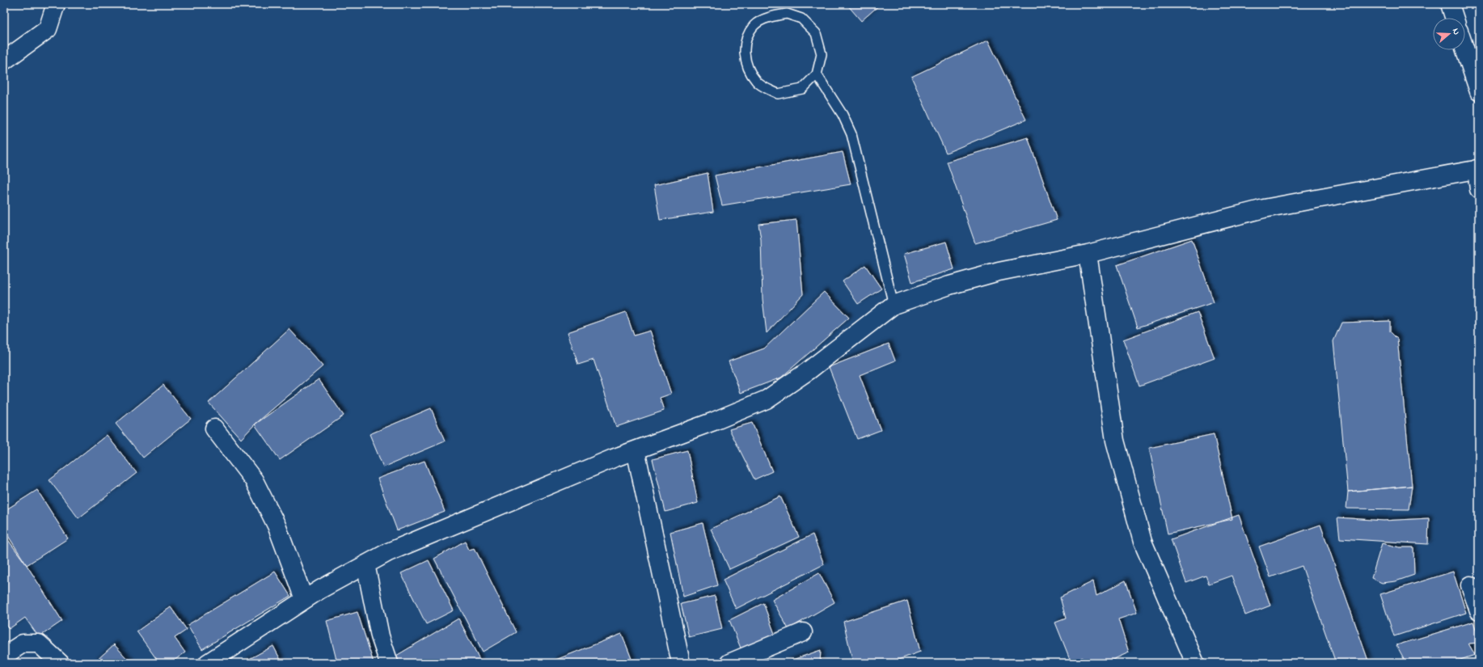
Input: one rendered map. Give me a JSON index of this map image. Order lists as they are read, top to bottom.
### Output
{
  "north": "right"
}
